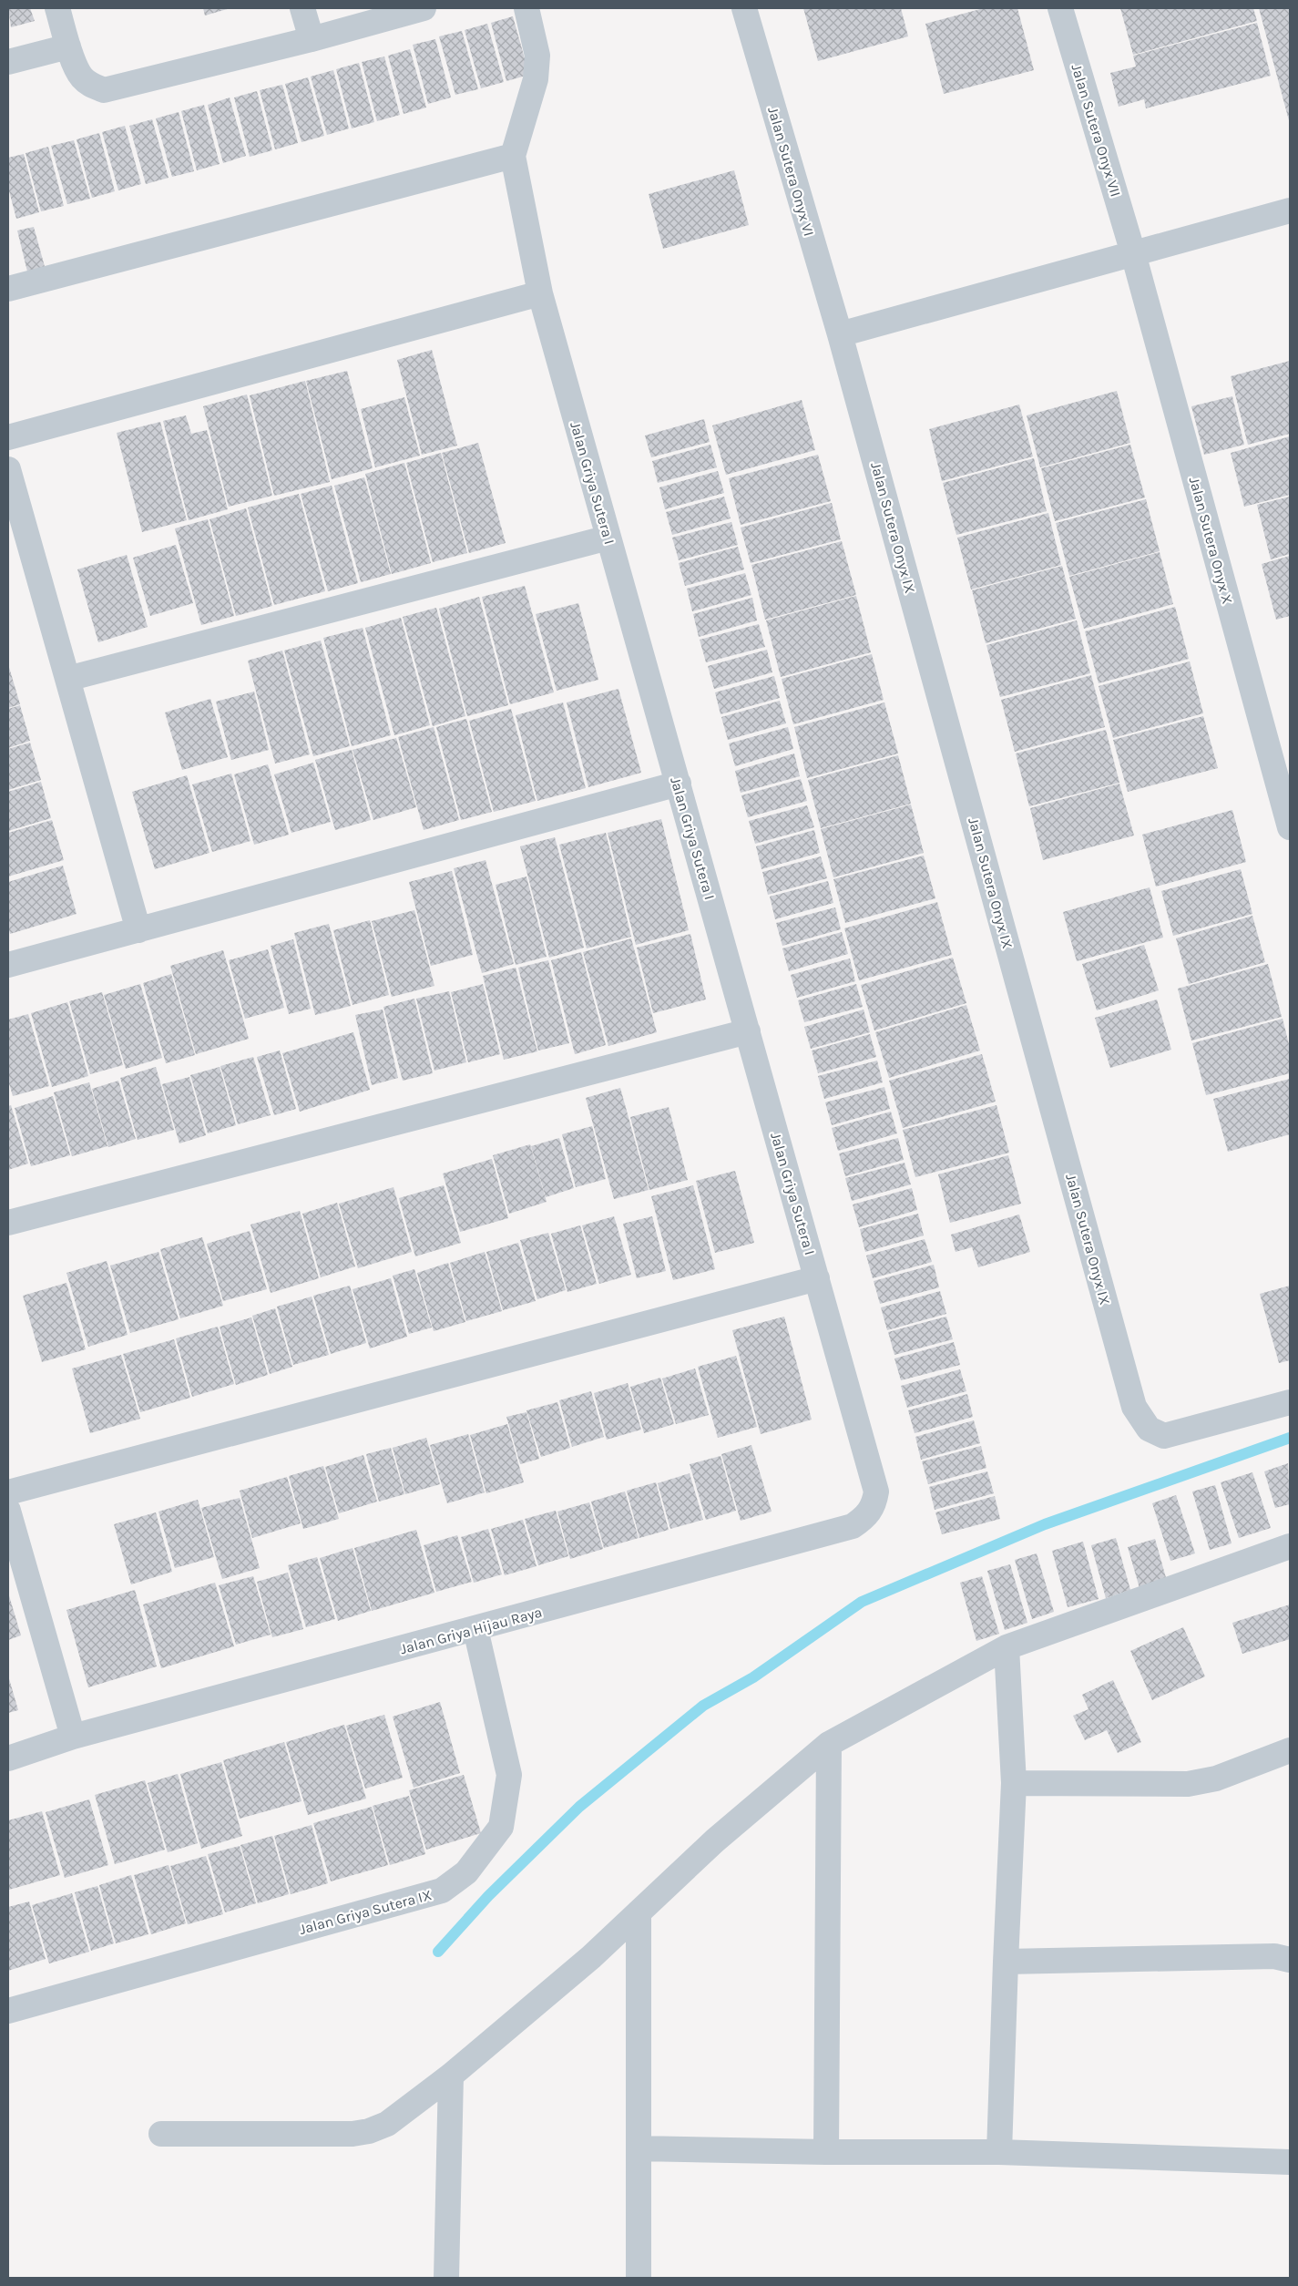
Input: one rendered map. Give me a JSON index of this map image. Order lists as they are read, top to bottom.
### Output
{
  "streets": {
    "street": [
      "Jalan Sutera Onyx VII",
      "Jalan Sutera Onyx VI",
      "Jalan Griya Sutera I",
      "Jalan Sutera Onyx IX",
      "Jalan Sutera Onyx X",
      "Jalan Griya Hijau Raya",
      "Jalan Griya Sutera IX"
    ]
  },
  "crossings": [
    ["Jalan Sutera Onyx VII", "Jalan Sutera Onyx X"],
    ["Jalan Sutera Onyx VI", "Jalan Sutera Onyx IX"],
    ["Jalan Griya Sutera I", "Jalan Griya Hijau Raya"],
    ["Jalan Griya Hijau Raya", "Jalan Griya Sutera IX"]
  ]
}
